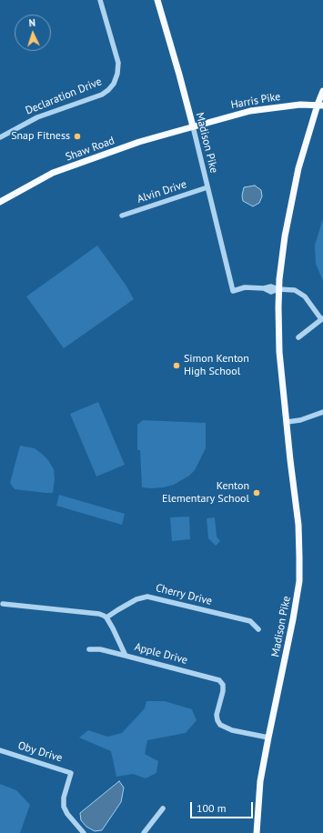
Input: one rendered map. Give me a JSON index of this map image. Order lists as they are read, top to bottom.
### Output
{
  "streets": {
    "main road": ["Harris Pike", "Madison Pike", "Shaw Road"],
    "street": [
      "Declaration Drive",
      "Alvin Drive",
      "Cherry Drive",
      "Apple Drive",
      "Oby Drive"
    ]
  },
  "crossings": [
    ["Harris Pike", "Madison Pike"],
    ["Harris Pike", "Shaw Road"],
    ["Madison Pike", "Shaw Road"],
    ["Madison Pike", "Alvin Drive"],
    ["Madison Pike", "Apple Drive"],
    ["Cherry Drive", "Apple Drive"]
  ],
  "places": ["Snap Fitness", "Simon Kenton High School", "Kenton Elementary School"],
  "scale_bar": "100 m",
  "north": "top"
}
